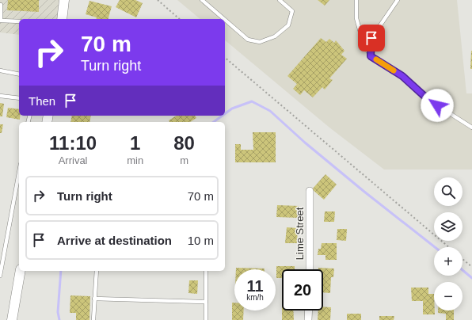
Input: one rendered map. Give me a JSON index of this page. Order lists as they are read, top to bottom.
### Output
{
  "streets": {
    "street": ["Lime Street"]
  },
  "page": {
    "turn": ["70 m", "Turn right"],
    "then": "Then",
    "eta": [
      "11:10",
      "Arrival",
      "1",
      "min",
      "80",
      "m"
    ],
    "list": [
      {
        "name": "Turn right",
        "value": "70 m"
      },
      {
        "name": "Arrive at destination",
        "value": "10 m"
      }
    ],
    "map_buttons": ["+", "−"],
    "speed": "11 km/h",
    "limit": "20"
  }
}
